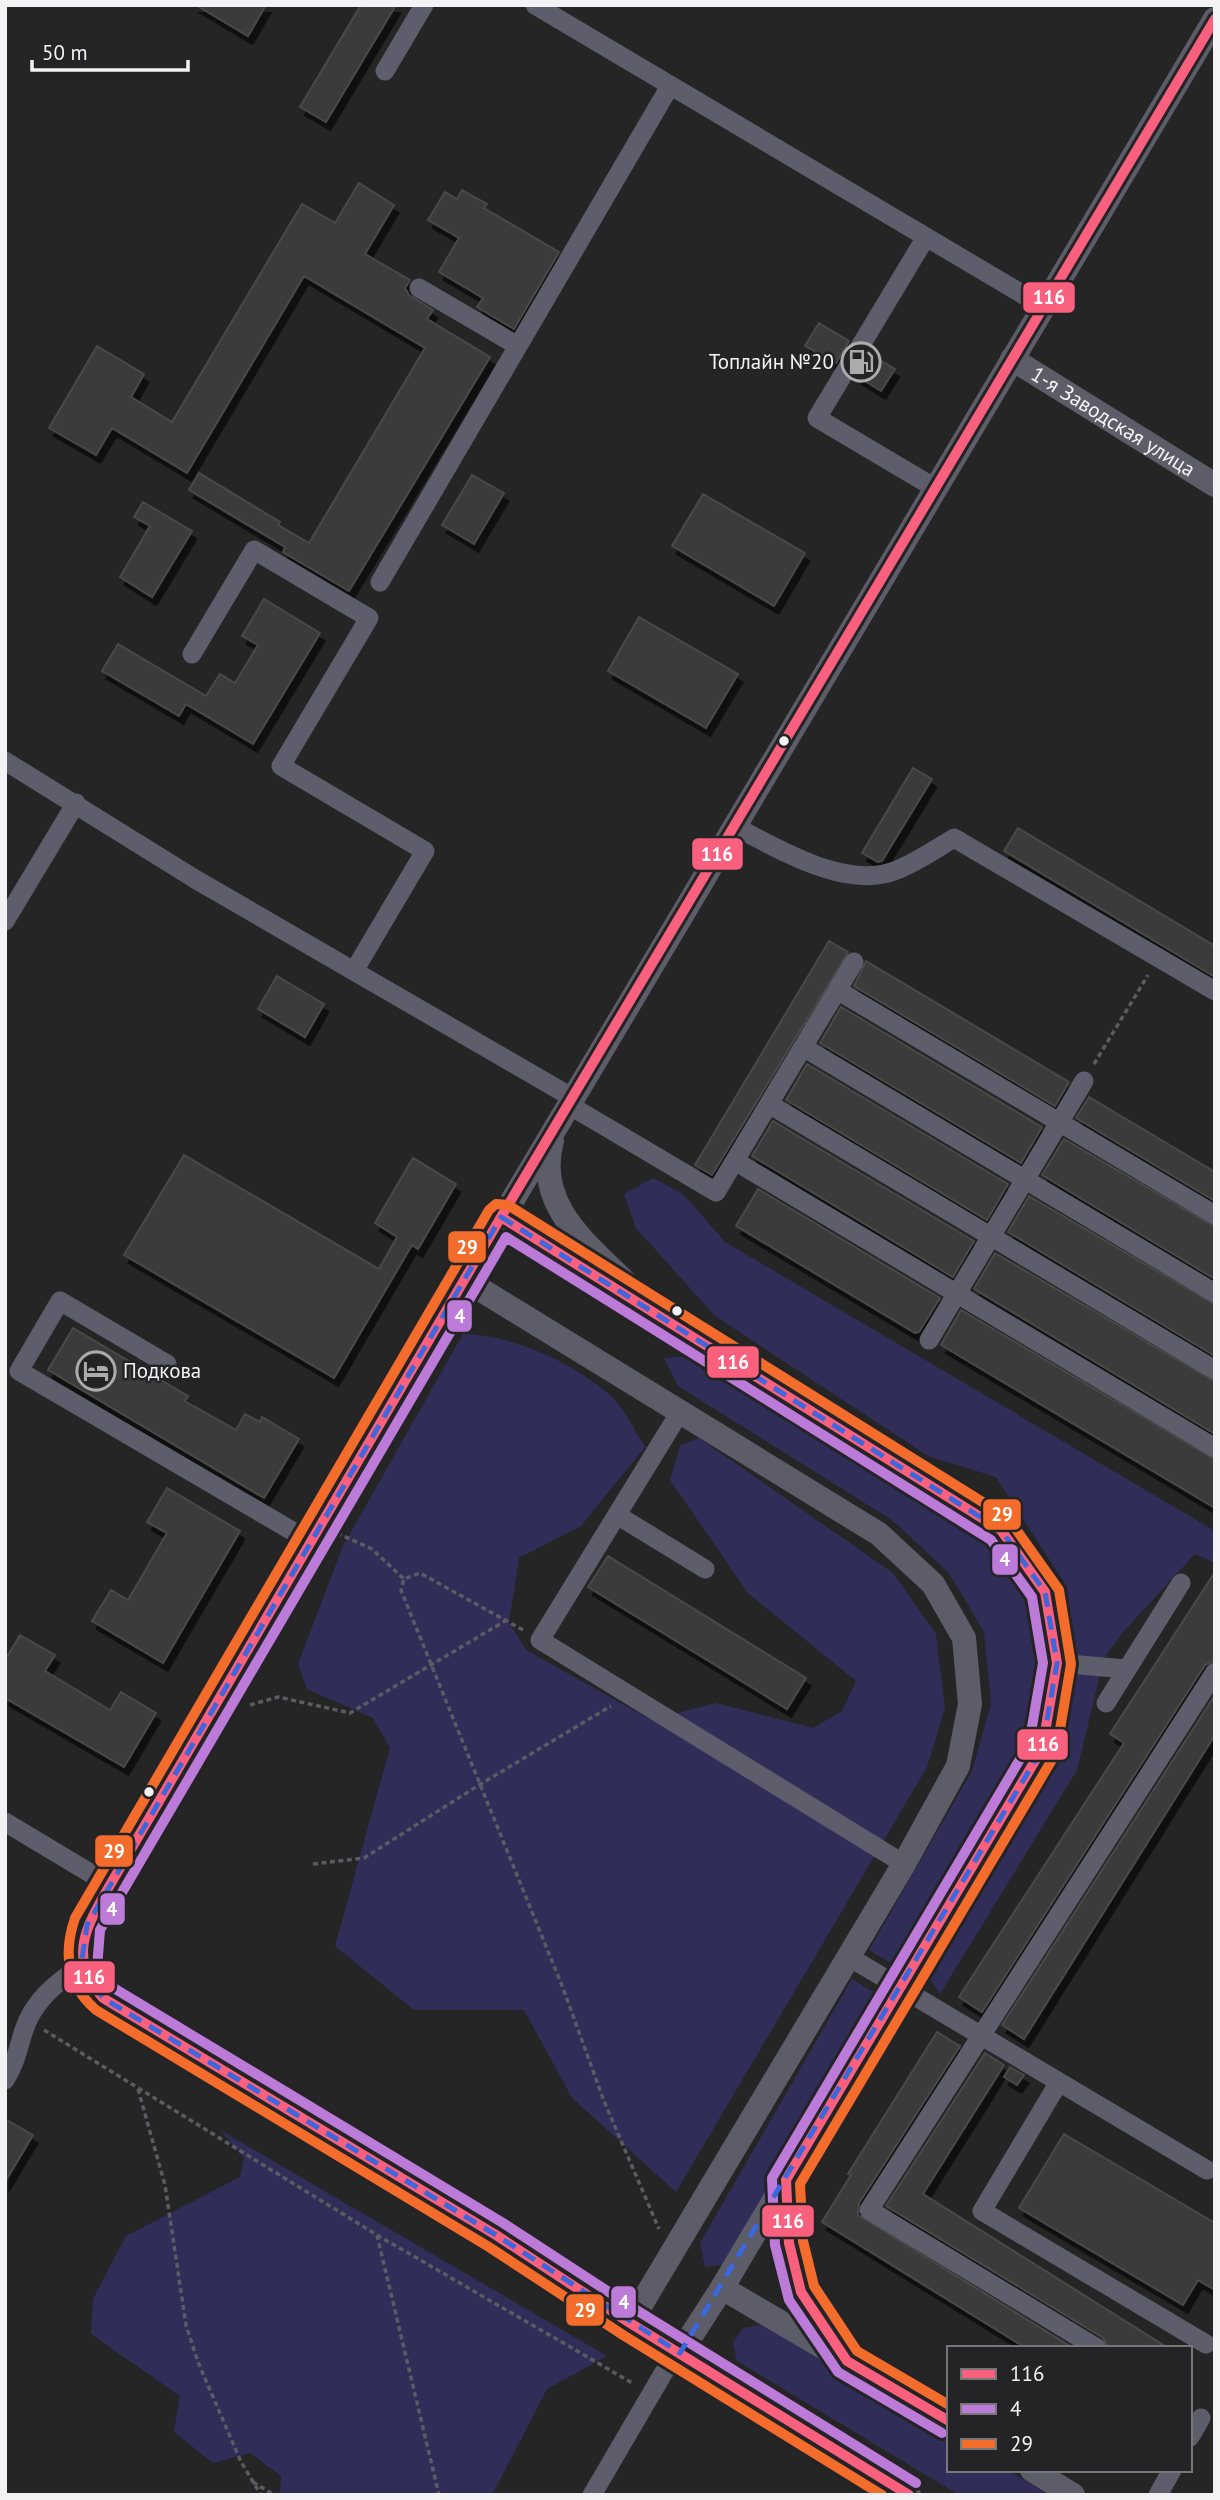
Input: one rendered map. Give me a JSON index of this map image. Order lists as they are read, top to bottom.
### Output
{
  "streets": {
    "main road": ["1-я Заводская улица"]
  },
  "places": {
    "fuel station": ["Топлайн №20"],
    "hotel": ["Подкова"]
  },
  "lines": ["transit line 116", "transit line 29", "transit line 4"],
  "legend": ["116", "4", "29"],
  "scale_bar": "50 m"
}
